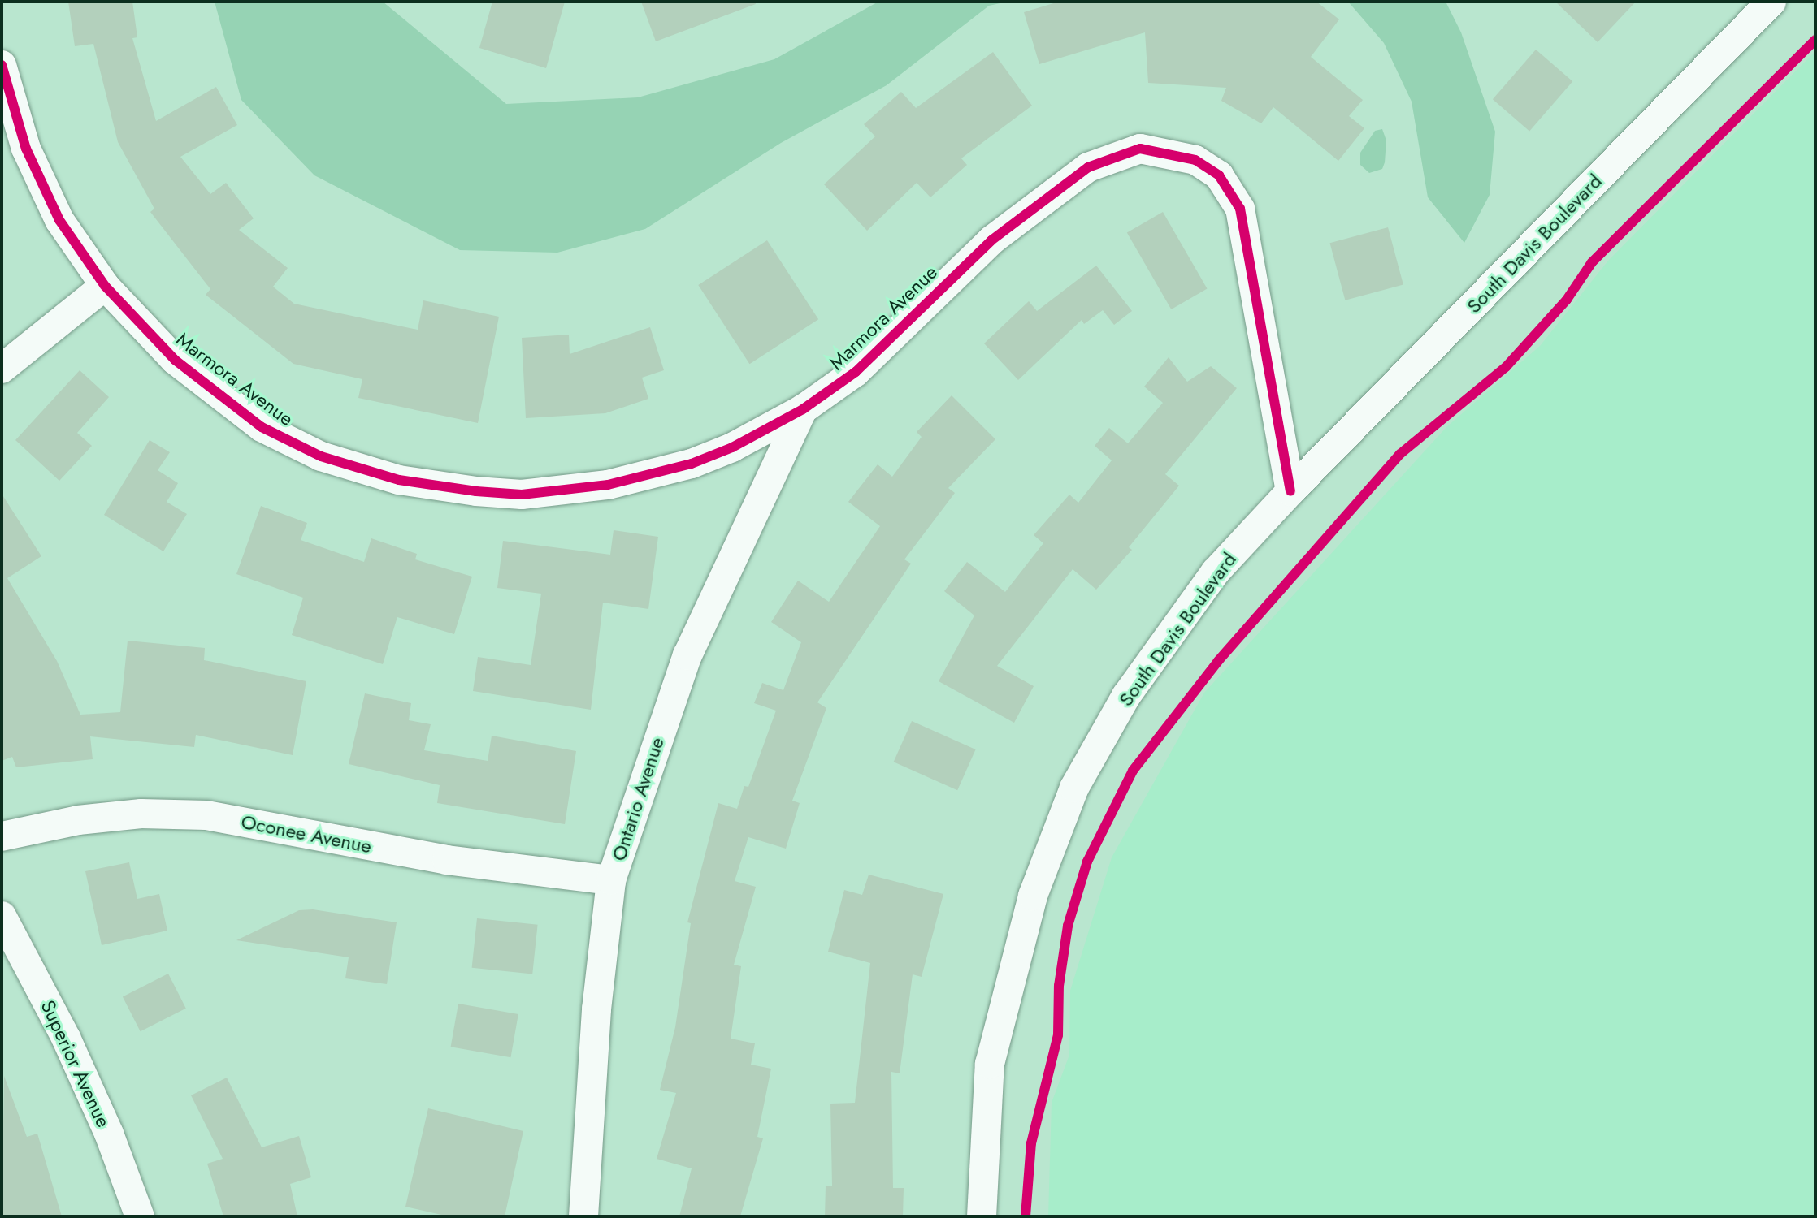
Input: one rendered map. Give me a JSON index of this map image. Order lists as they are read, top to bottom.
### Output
{
  "streets": {
    "street": [
      "South Davis Boulevard",
      "Marmora Avenue",
      "Ontario Avenue",
      "Oconee Avenue",
      "Superior Avenue"
    ]
  },
  "crossings": [
    ["South Davis Boulevard", "Marmora Avenue"],
    ["Marmora Avenue", "Ontario Avenue"],
    ["Ontario Avenue", "Oconee Avenue"]
  ]
}
